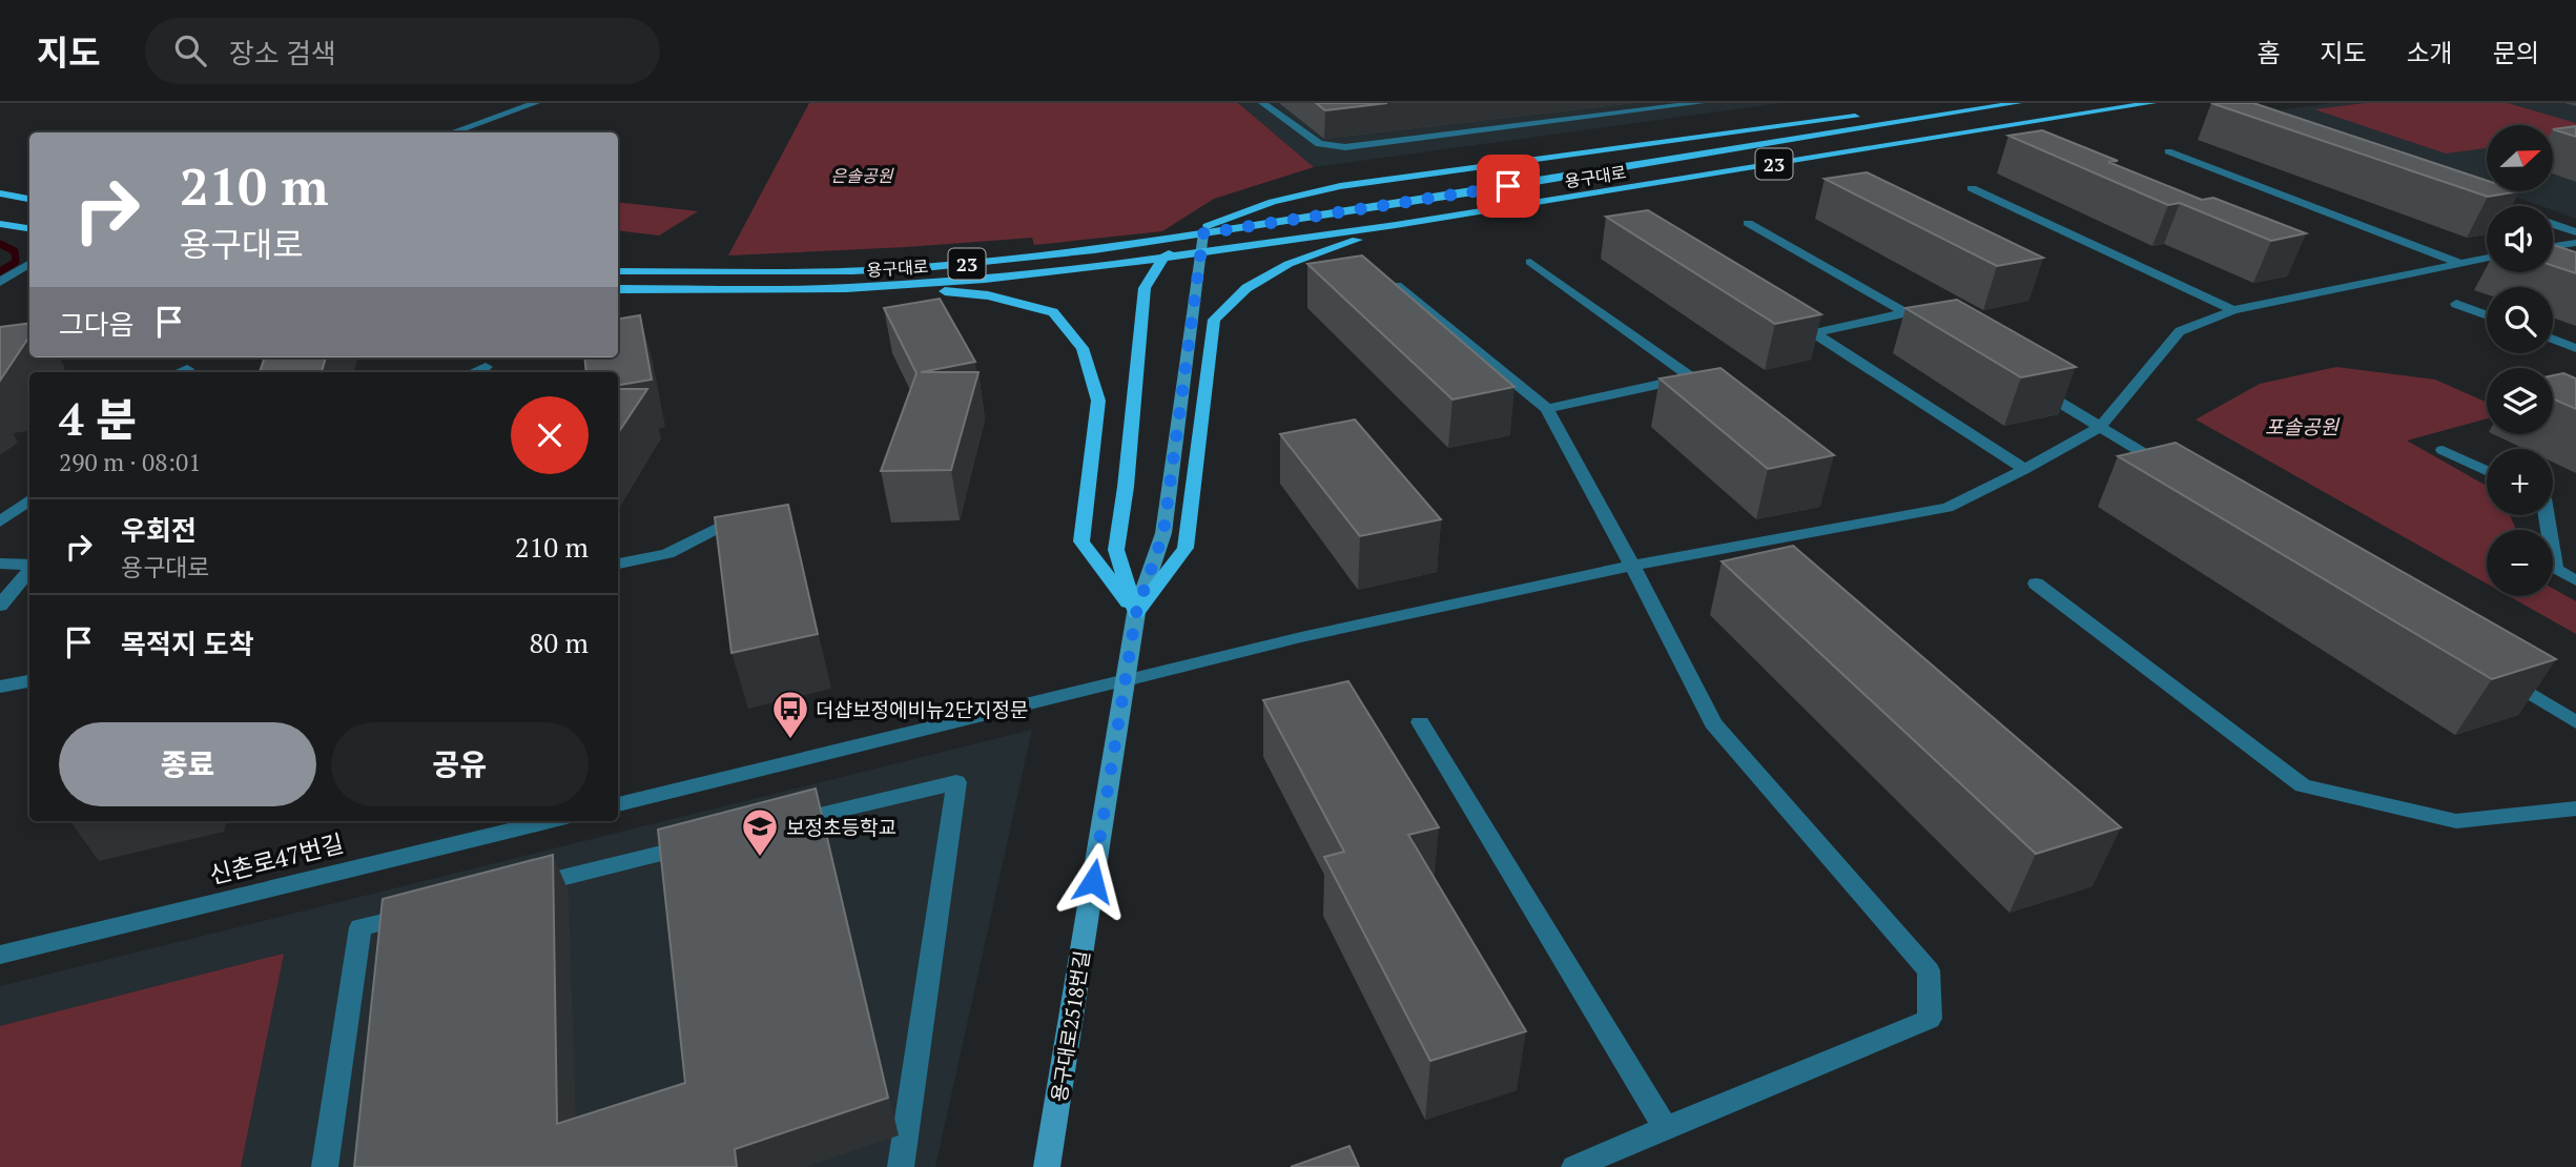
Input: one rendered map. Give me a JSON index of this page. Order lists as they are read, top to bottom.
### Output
{
  "streets": {
    "main road": ["23", "용구대로"],
    "street": ["신촌로47번길", "용구대로2518번길"]
  },
  "crossings": [
    ["용구대로", "용구대로2518번길"]
  ],
  "parks": ["은솔공원", "포솔공원"],
  "places": {
    "bus stop": ["더샵보정에비뉴2단지정문"],
    "school or university": ["보정초등학교"]
  },
  "north": "right",
  "page": {
    "header": "지도",
    "search": "장소 검색",
    "nav": [
      "홈",
      "지도",
      "소개",
      "문의"
    ],
    "map_buttons": ["+", "−"],
    "turn": ["210 m", "용구대로"],
    "then": "그다음",
    "heading": ["4 분", "290 m · 08:01"],
    "list": [
      {
        "name": "우회전",
        "note": "용구대로",
        "value": "210 m"
      },
      {
        "name": "목적지 도착",
        "value": "80 m"
      }
    ],
    "buttons": ["종료", "공유"]
  }
}
